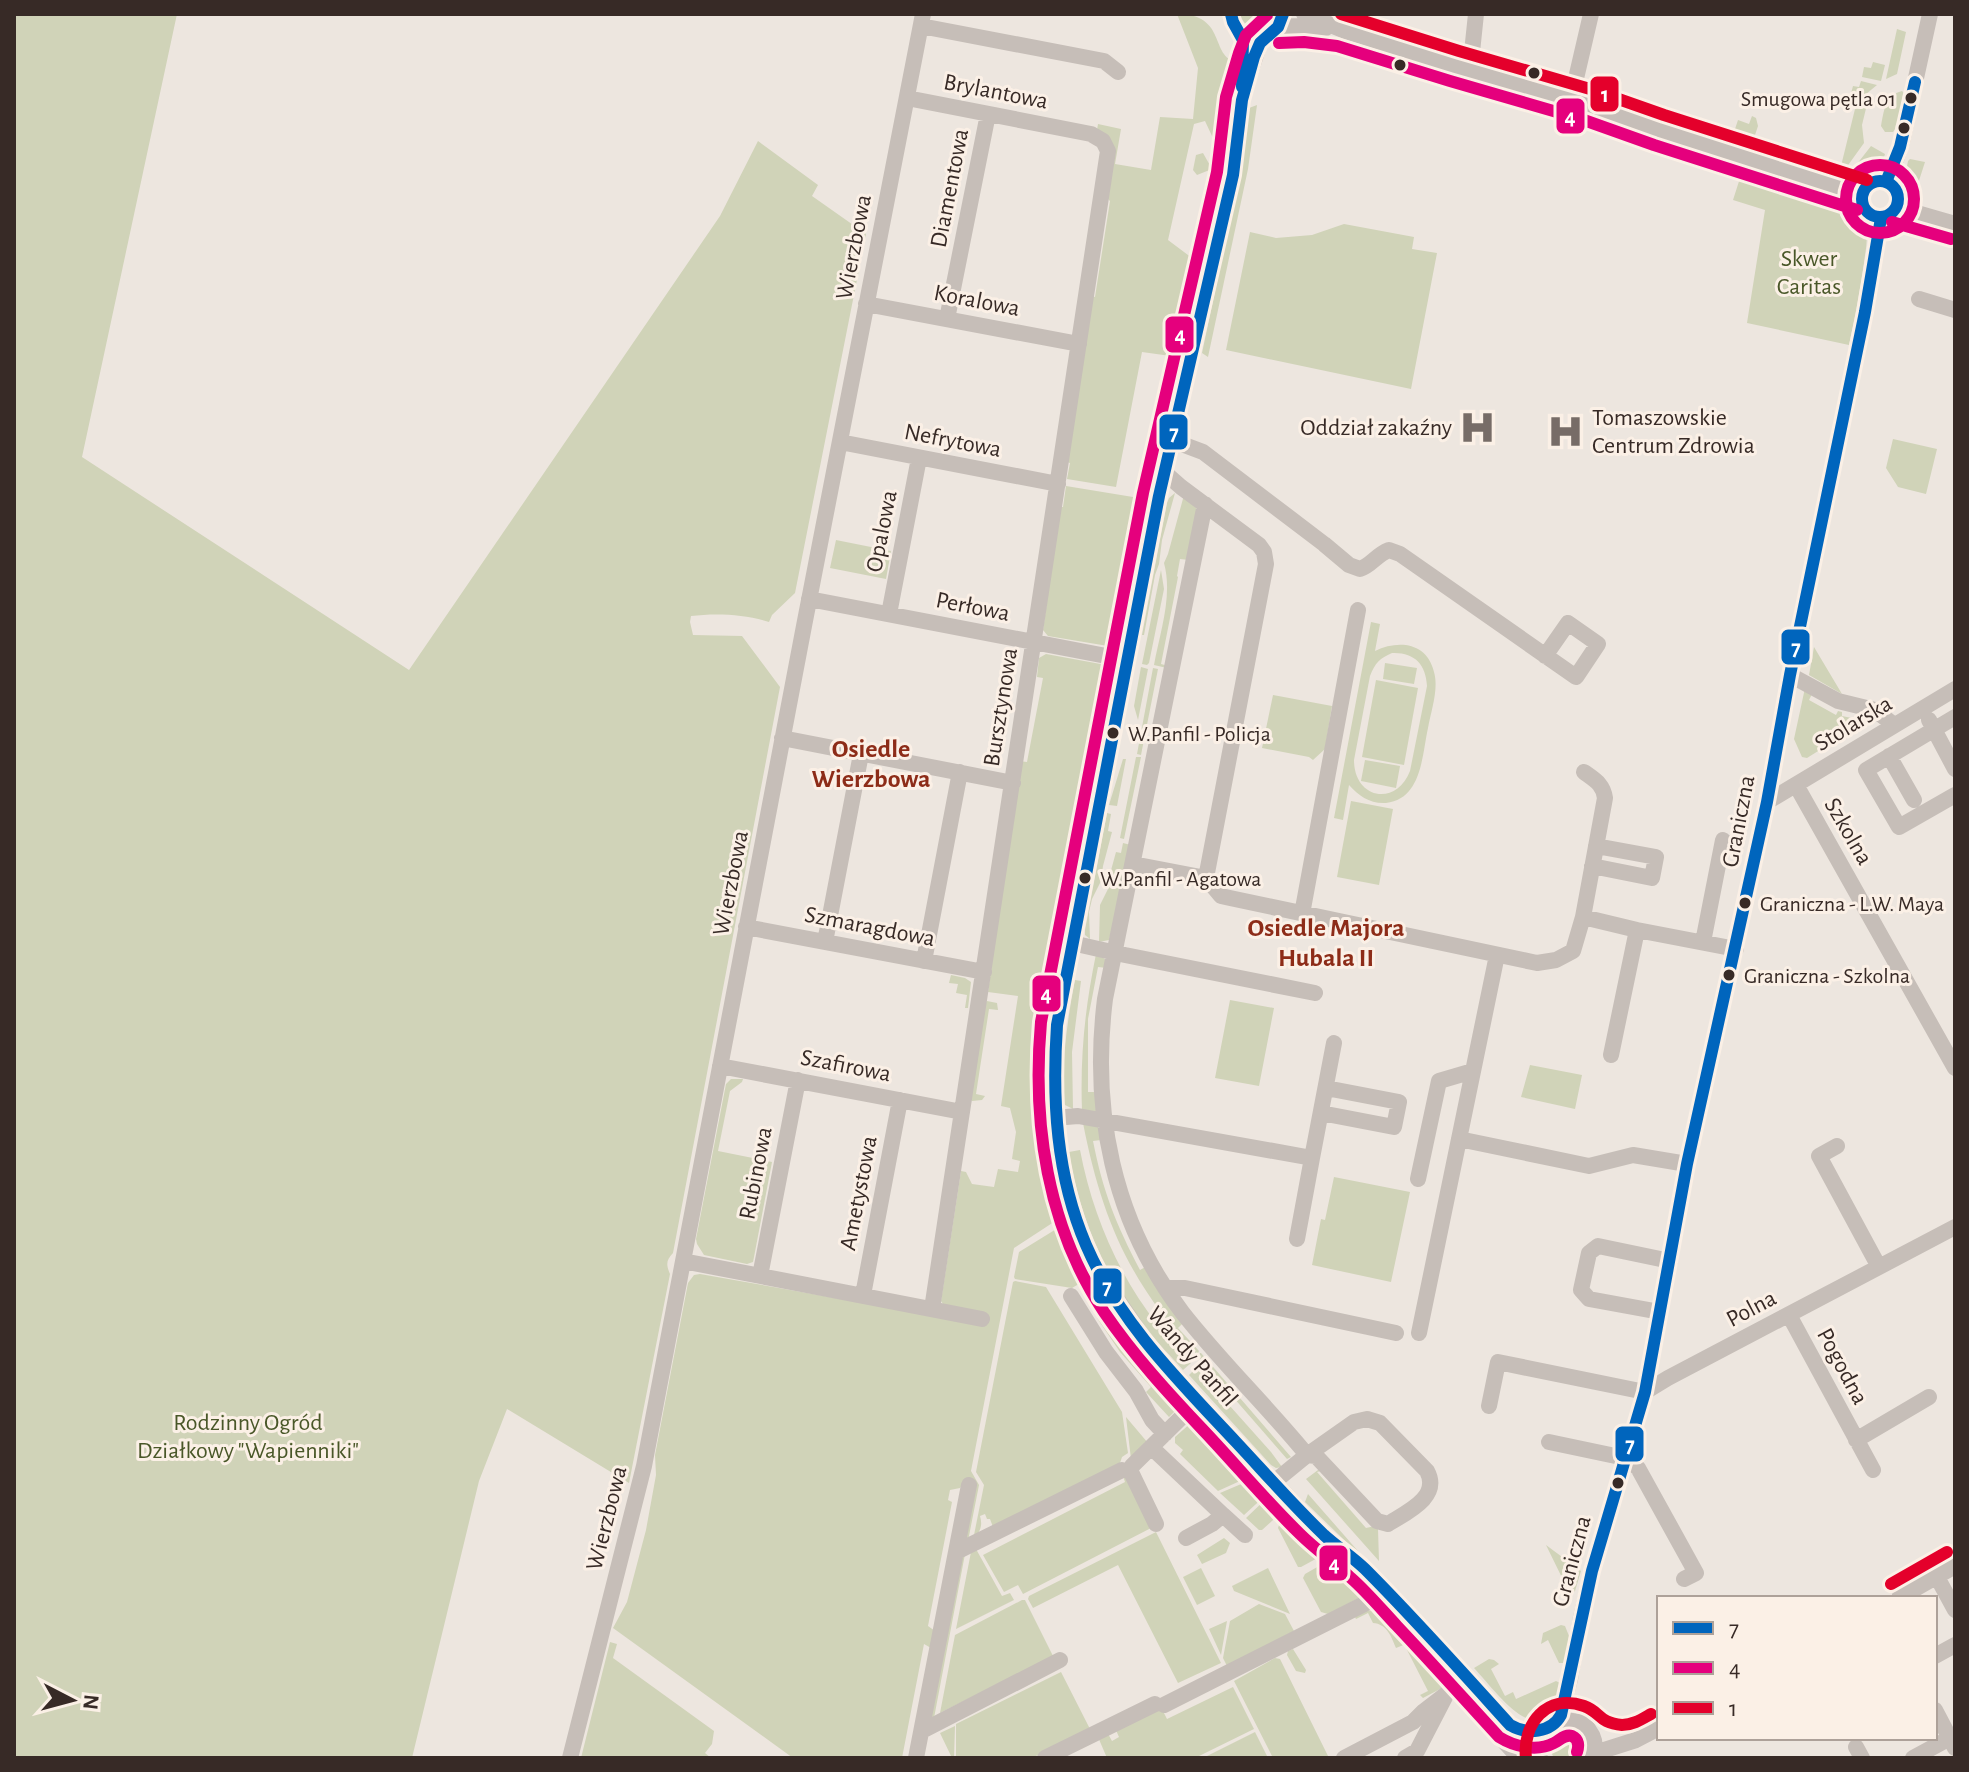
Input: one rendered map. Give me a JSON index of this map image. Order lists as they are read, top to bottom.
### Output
{
  "streets": {
    "street": [
      "Brylantowa",
      "Diamentowa",
      "Wierzbowa",
      "Koralowa",
      "Nefrytowa",
      "Opalowa",
      "Perłowa",
      "Bursztynowa",
      "Stolarska",
      "Graniczna",
      "Szkolna",
      "Szmaragdowa",
      "Szafirowa",
      "Rubinowa",
      "Ametystowa",
      "Polna",
      "Wandy Panfil",
      "Pogodna"
    ]
  },
  "crossings": [
    ["Brylantowa", "Diamentowa"],
    ["Brylantowa", "Wierzbowa"],
    ["Brylantowa", "Bursztynowa"],
    ["Diamentowa", "Koralowa"],
    ["Wierzbowa", "Koralowa"],
    ["Wierzbowa", "Nefrytowa"],
    ["Wierzbowa", "Perłowa"],
    ["Wierzbowa", "Szmaragdowa"],
    ["Wierzbowa", "Szafirowa"],
    ["Koralowa", "Bursztynowa"],
    ["Nefrytowa", "Opalowa"],
    ["Nefrytowa", "Bursztynowa"],
    ["Opalowa", "Perłowa"],
    ["Perłowa", "Bursztynowa"],
    ["Perłowa", "Wandy Panfil"],
    ["Bursztynowa", "Szmaragdowa"],
    ["Bursztynowa", "Szafirowa"],
    ["Stolarska", "Graniczna"],
    ["Stolarska", "Szkolna"],
    ["Graniczna", "Szkolna"],
    ["Graniczna", "Polna"],
    ["Graniczna", "Wandy Panfil"],
    ["Szafirowa", "Rubinowa"],
    ["Szafirowa", "Ametystowa"],
    ["Polna", "Pogodna"]
  ],
  "districts": ["Osiedle Wierzbowa", "Osiedle Majora Hubala II"],
  "parks": ["Skwer Caritas", "Rodzinny Ogród Działkowy \"Wapienniki\""],
  "places": {
    "other": [
      "Smugowa pętla 01",
      "W.Panfil - Policja",
      "W.Panfil - Agatowa",
      "Graniczna - L.W. Maya",
      "Graniczna - Szkolna"
    ],
    "hospital": ["Oddział zakaźny", "Tomaszowskie Centrum Zdrowia"]
  },
  "lines": ["transit line 7", "transit line 1", "transit line 4"],
  "legend": ["7", "4", "1"],
  "north": "right"
}
